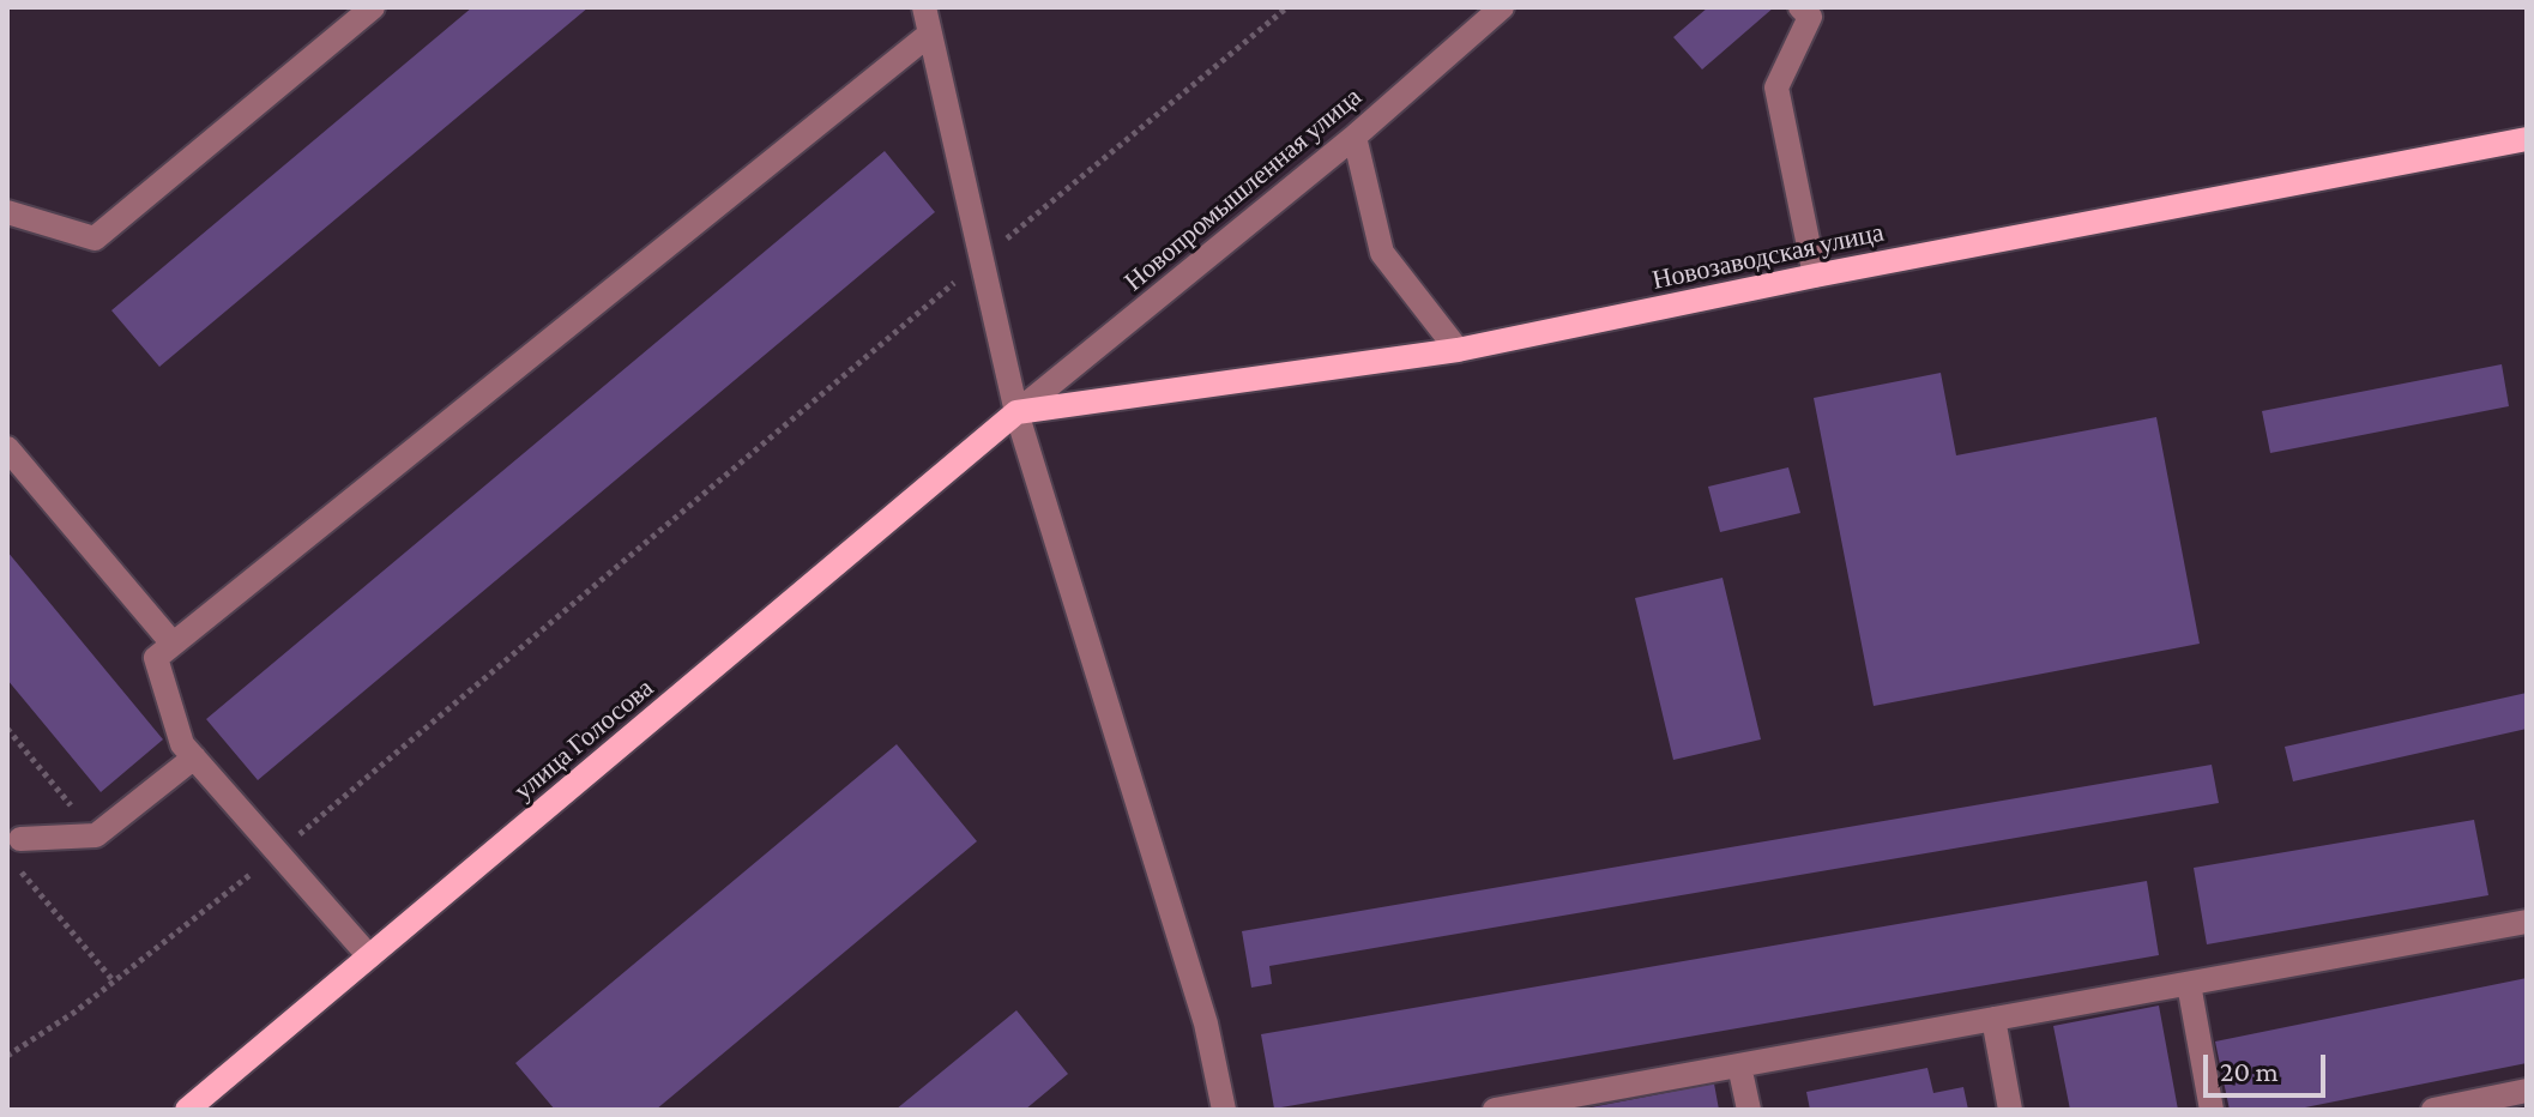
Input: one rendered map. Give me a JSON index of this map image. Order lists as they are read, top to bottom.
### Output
{
  "streets": {
    "main road": ["Новозаводская улица", "улица Голосова"],
    "street": ["Новопромышленная улица"]
  },
  "crossings": [
    ["Новопромышленная улица", "Новозаводская улица"],
    ["Новопромышленная улица", "улица Голосова"],
    ["Новозаводская улица", "улица Голосова"]
  ],
  "scale_bar": "20 m"
}
